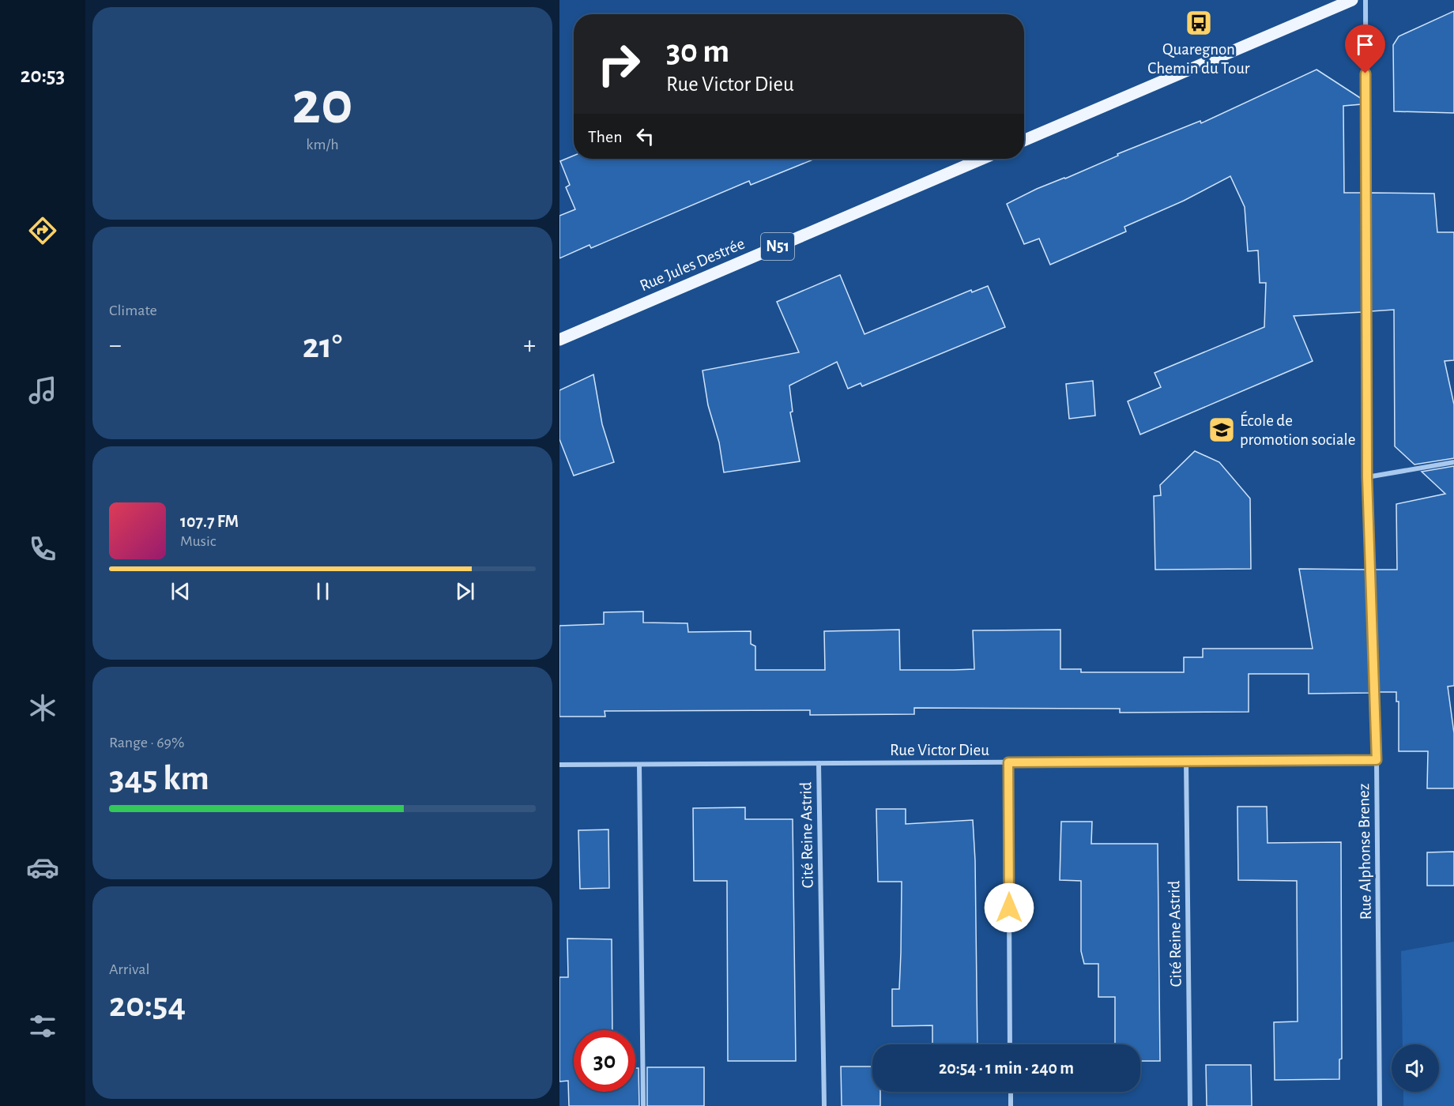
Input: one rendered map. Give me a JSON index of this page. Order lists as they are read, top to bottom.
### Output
{
  "streets": {
    "main road": ["N51", "Rue Jules Destrée"],
    "street": ["Rue Victor Dieu", "Cité Reine Astrid", "Rue Alphonse Brenez"]
  },
  "crossings": [
    ["Rue Victor Dieu", "Cité Reine Astrid"],
    ["Rue Victor Dieu", "Rue Alphonse Brenez"]
  ],
  "places": {
    "bus stop": ["Quaregnon Chemin du Tour"],
    "school or university": ["École de promotion sociale"]
  },
  "page": {
    "tabs": "20:53",
    "tile": [
      ["20", "km/h"],
      "Climate",
      ["Range · 69%", "345 km"],
      ["Arrival", "20:54"]
    ],
    "turn": ["30 m", "Rue Victor Dieu"],
    "then": "Then",
    "heat": ["−", "21°", "+"],
    "song": ["107.7 FM", "Music"],
    "limit": "30",
    "trip": "20:54 · 1 min · 240 m"
  }
}
